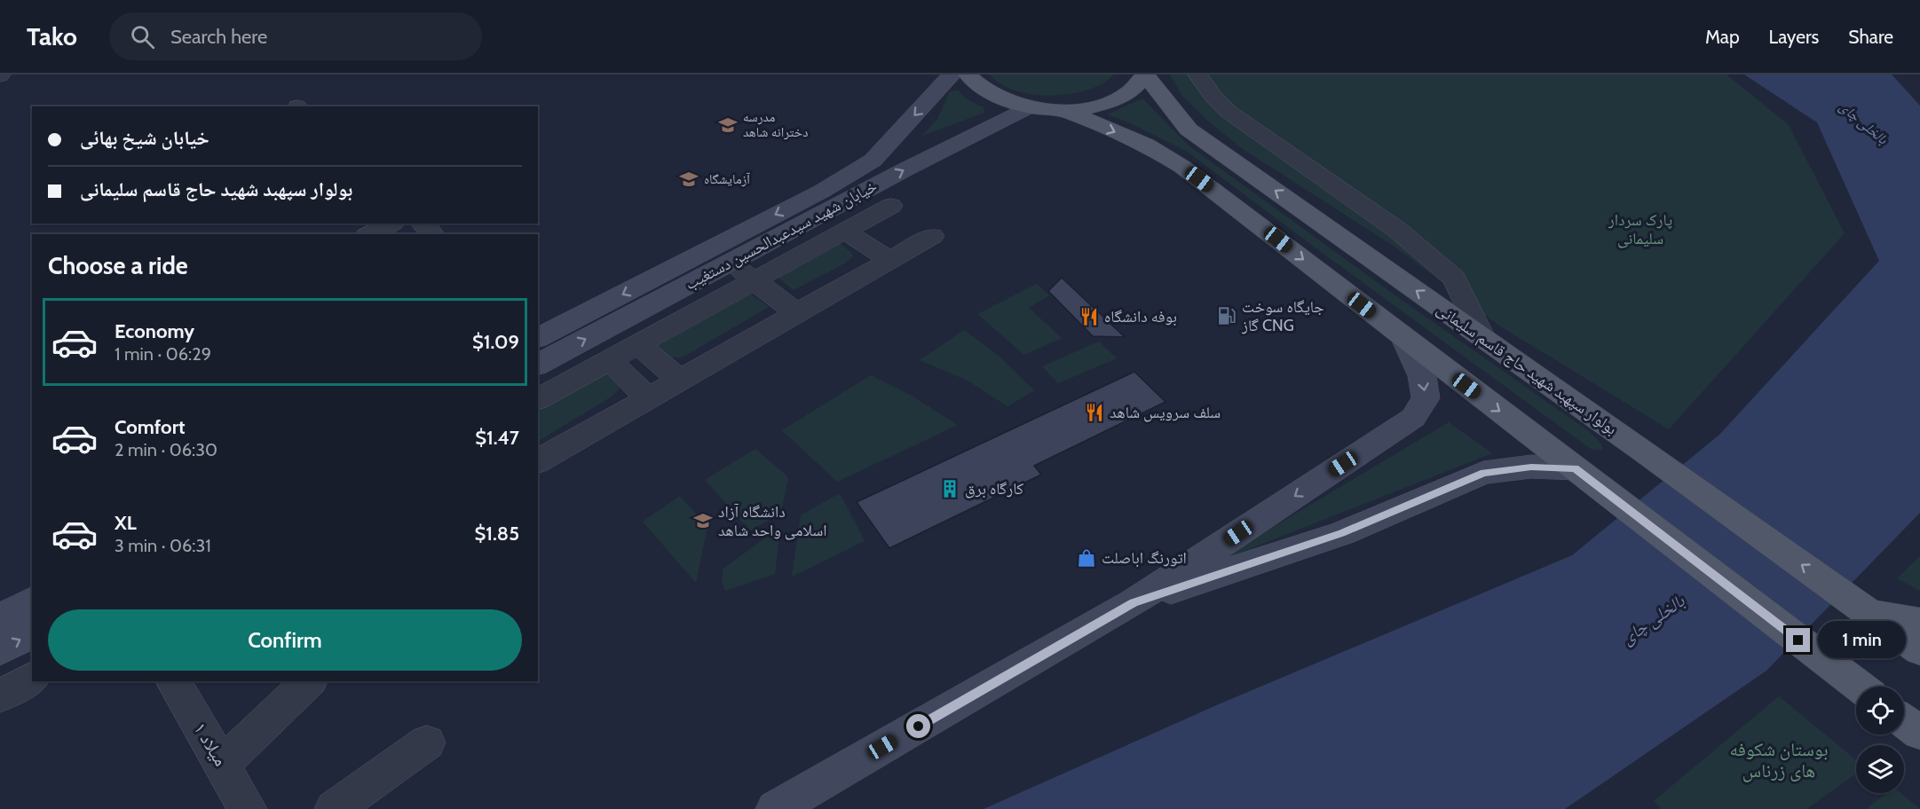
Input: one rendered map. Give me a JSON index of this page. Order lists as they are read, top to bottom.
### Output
{
  "streets": {
    "main road": ["خیابان شهید سیدعبدالحسین دستغیب", "بولوار سپهبد شهید حاج قاسم سلیمانی"],
    "street": ["میلاد ۱"]
  },
  "water": ["بالخلی چای"],
  "parks": ["پارک سردار سلیمانی", "بوستان شکوفه های زرناس"],
  "places": {
    "school or university": ["مدرسه دخترانه شاهد", "آزمایشگاه", "دانشگاه آزاد اسلامی واحد شاهد"],
    "fuel station": ["جایگاه سوخت گاز CNG"],
    "restaurant": ["بوفه دانشگاه", "سلف سرویس شاهد"],
    "building": ["کارگاه برق"],
    "shop": ["اتورنگ اباصلت"]
  },
  "page": {
    "header": "Tako",
    "search": "Search here",
    "nav": ["Map", "Layers", "Share"],
    "banner": ["خیابان شیخ بهائی", "بولوار سپهبد شهید حاج قاسم سلیمانی"],
    "heading": "Choose a ride",
    "list": [
      {
        "name": "Economy",
        "note": "1 min · 06:29",
        "value": "$1.09"
      },
      {
        "name": "Comfort",
        "note": "2 min · 06:30",
        "value": "$1.47"
      },
      {
        "name": "XL",
        "note": "3 min · 06:31",
        "value": "$1.85"
      }
    ],
    "buttons": "Confirm",
    "bubble": "1 min"
  }
}
